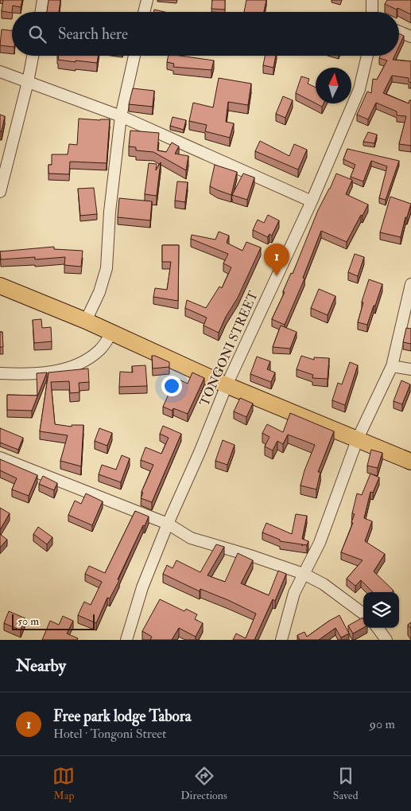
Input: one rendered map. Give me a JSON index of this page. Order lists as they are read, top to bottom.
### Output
{
  "streets": {
    "street": ["TONGONI STREET"]
  },
  "scale_bar": "50 m",
  "north": "top",
  "page": {
    "search": "Search here",
    "pins": "1",
    "scale": "50 m",
    "heading": "Nearby",
    "list": [
      {
        "mark": "1",
        "name": "Free park lodge Tabora",
        "note": "Hotel · Tongoni Street",
        "value": "90 m"
      }
    ],
    "nav": ["Map", "Directions", "Saved"]
  }
}
